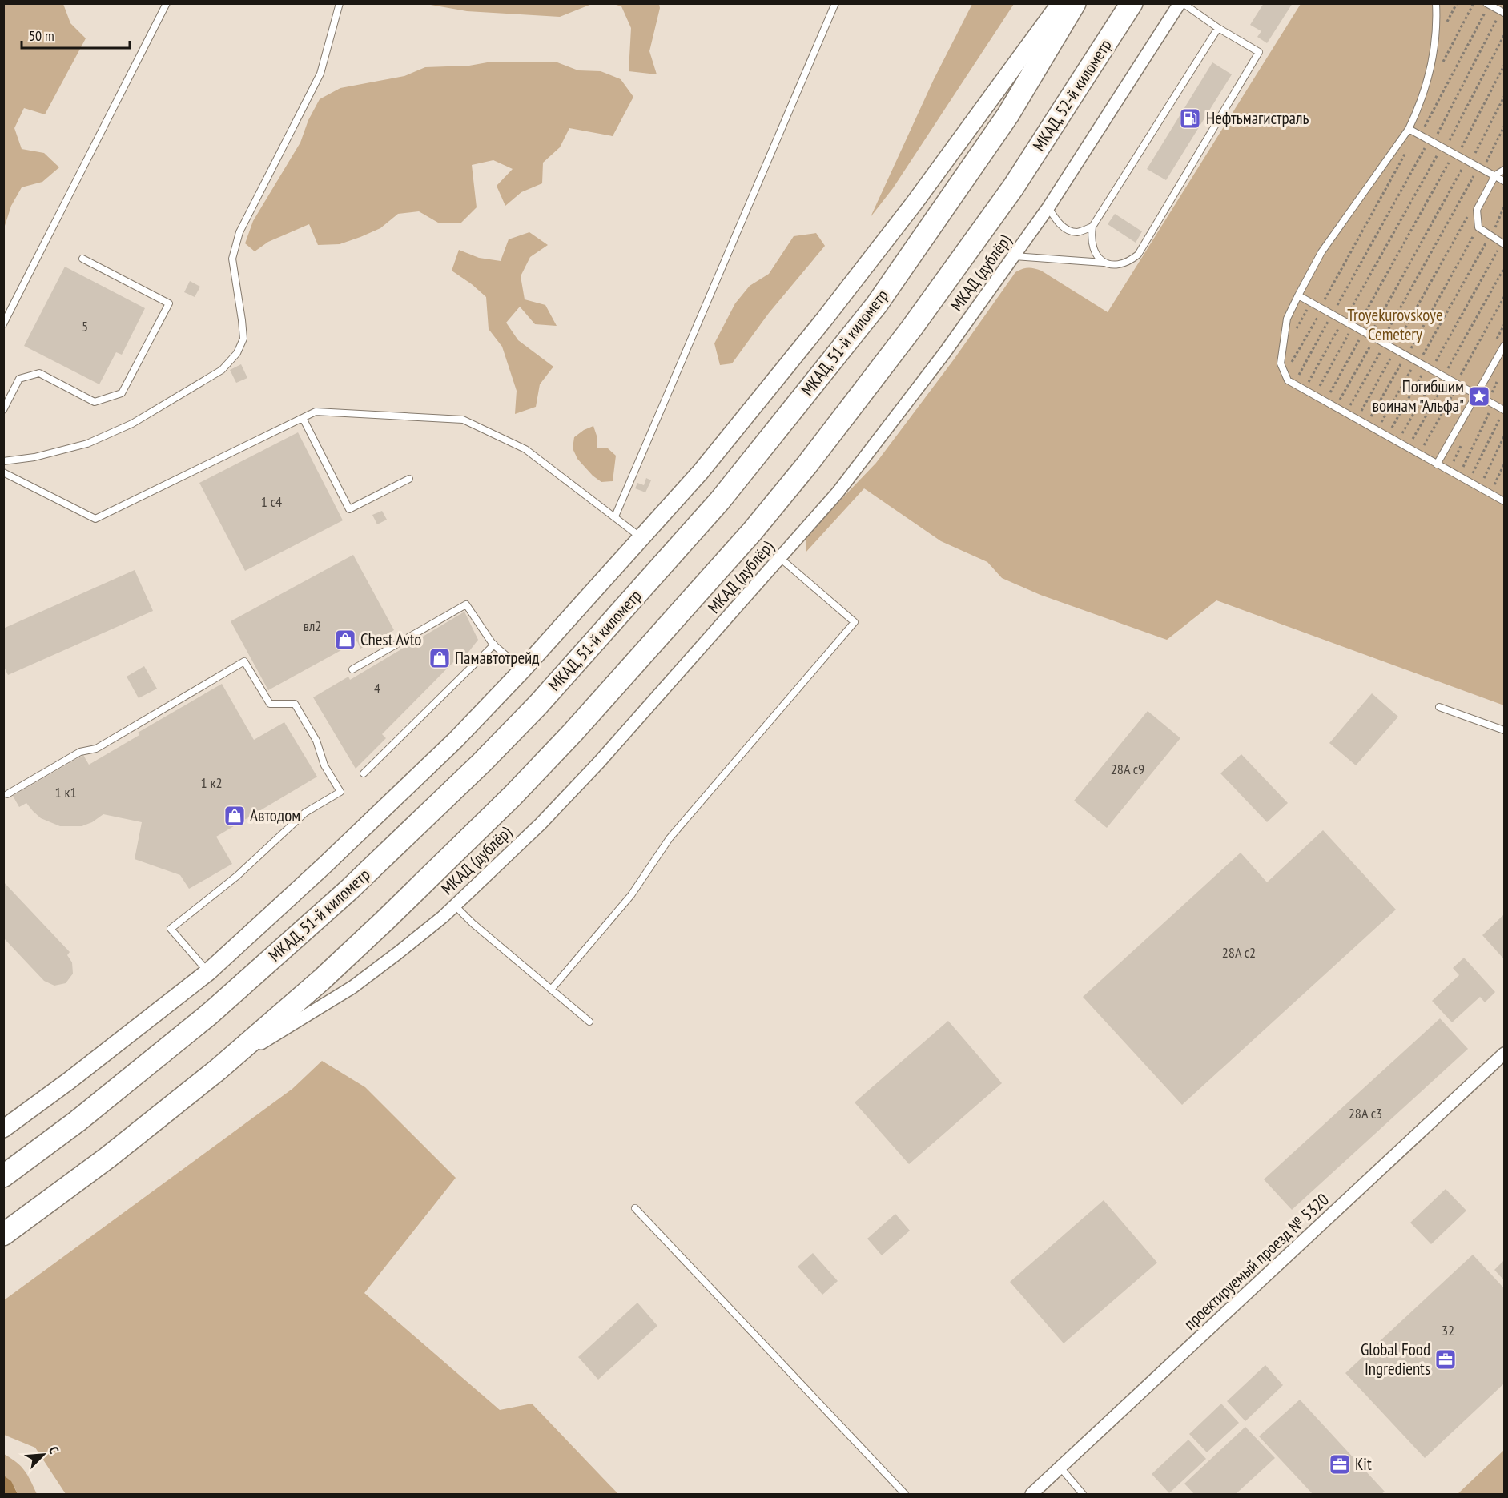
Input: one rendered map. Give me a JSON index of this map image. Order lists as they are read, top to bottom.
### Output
{
  "streets": {
    "highway": ["МКАД, 52-й километр", "МКАД, 51-й километр"],
    "street": ["МКАД (дублёр)", "проектируемый проезд № 5320"]
  },
  "crossings": [
    ["МКАД, 52-й километр", "МКАД (дублёр)"]
  ],
  "parks": ["Troyekurovskoye Cemetery"],
  "places": {
    "fuel station": ["Нефтьмагистраль"],
    "place": ["Погибшим воинам \"Альфа\""],
    "shop": ["Chest Avto", "Памавтотрейд", "Автодом"],
    "office": ["Global Food Ingredients", "Kit"]
  },
  "house_numbers": [
    "5",
    "1 с4",
    "вл2",
    "4",
    "28А с9",
    "1 к2",
    "1 к1",
    "28А с2",
    "28А с3",
    "32"
  ],
  "scale_bar": "50 m",
  "north": "top right"
}
